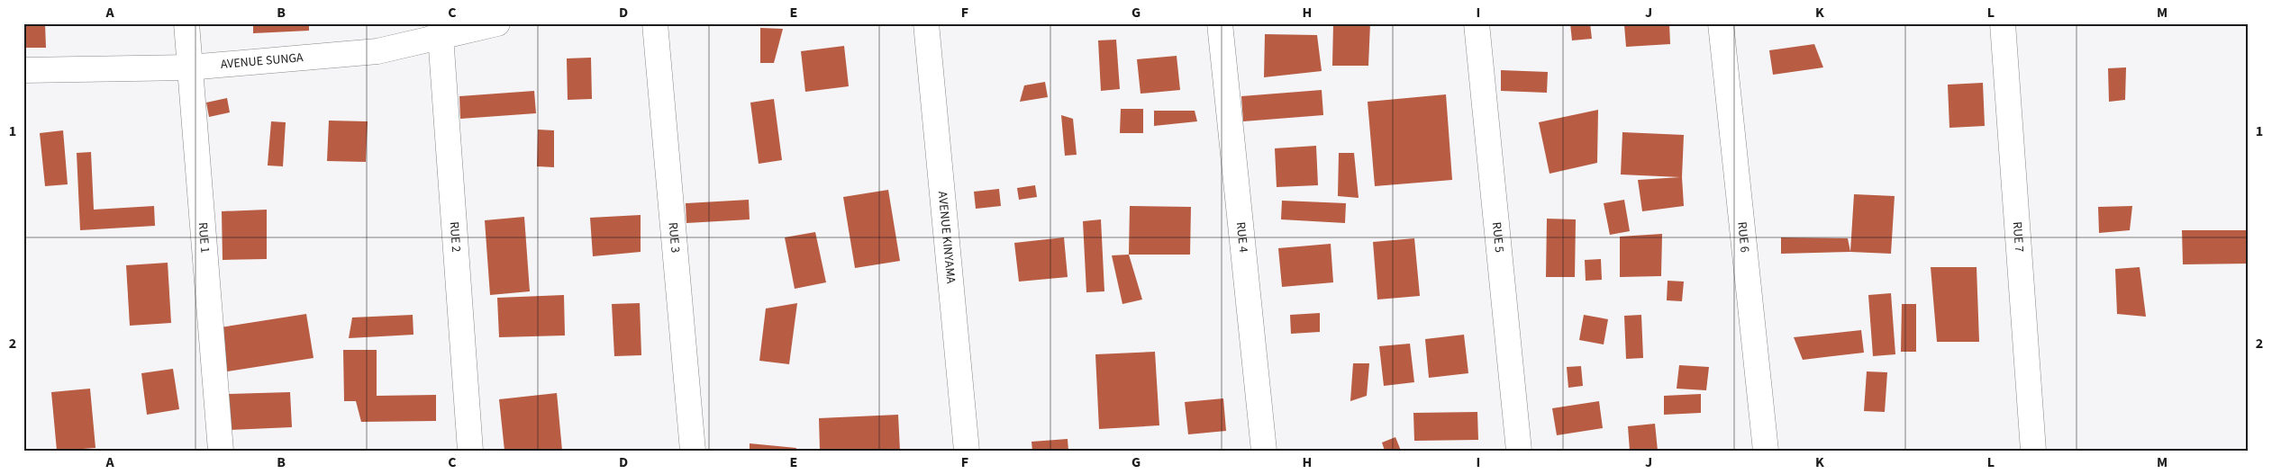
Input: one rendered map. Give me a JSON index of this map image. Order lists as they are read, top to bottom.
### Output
{
  "streets": {
    "street": [
      "AVENUE SUNGA",
      "RUE 4",
      "RUE 1",
      "RUE 2",
      "RUE 3",
      "AVENUE KINYAMA",
      "RUE 5",
      "RUE 6",
      "RUE 7"
    ]
  },
  "crossings": [
    ["AVENUE SUNGA", "RUE 1"],
    ["AVENUE SUNGA", "RUE 2"]
  ],
  "grid": {
    "columns": [
      "A",
      "B",
      "C",
      "D",
      "E",
      "F",
      "G",
      "H",
      "I",
      "J",
      "K",
      "L",
      "M"
    ],
    "rows": ["1", "2"]
  }
}
